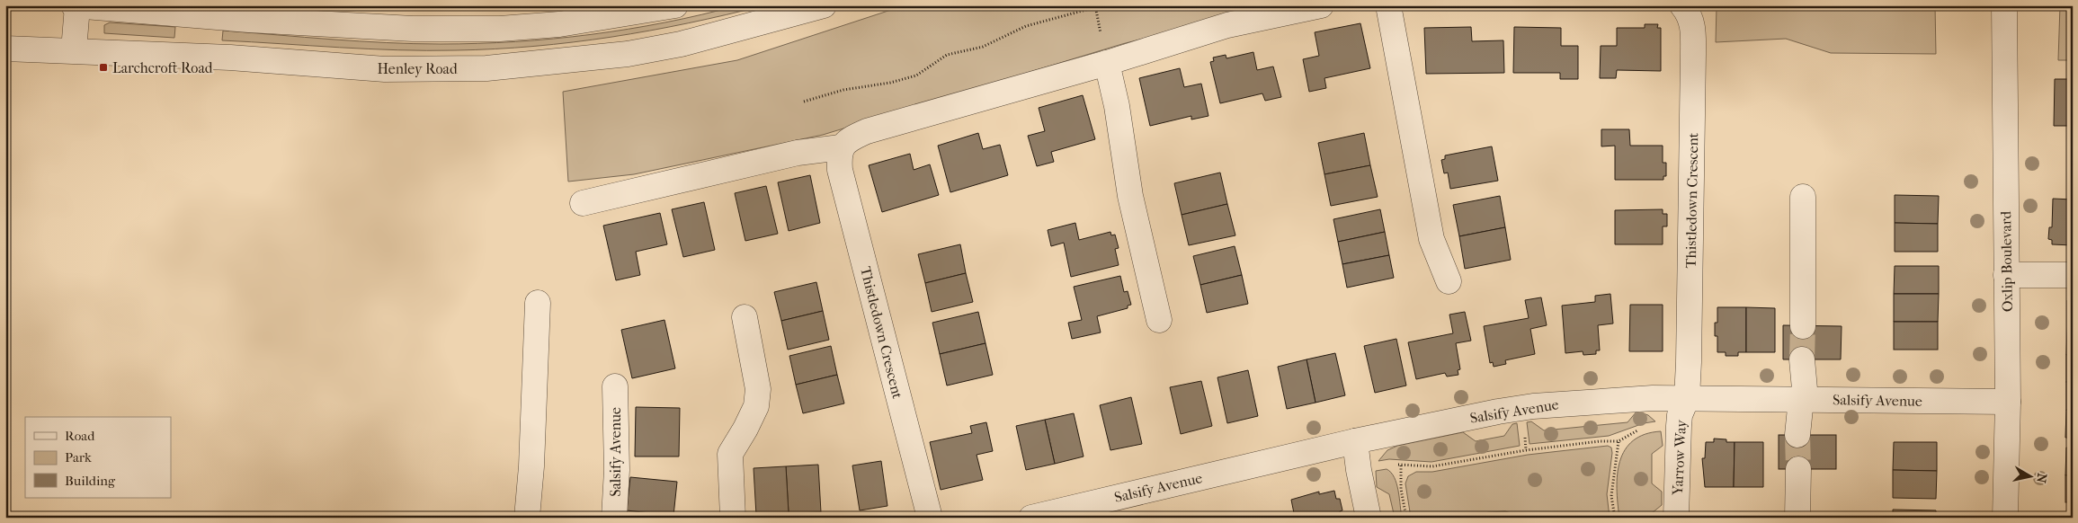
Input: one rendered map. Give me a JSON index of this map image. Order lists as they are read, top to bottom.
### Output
{
  "streets": {
    "street": [
      "Henley Road",
      "Thistledown Crescent",
      "Oxlip Boulevard",
      "Salsify Avenue",
      "Yarrow Way"
    ]
  },
  "crossings": [
    ["Thistledown Crescent", "Salsify Avenue"],
    ["Thistledown Crescent", "Yarrow Way"],
    ["Oxlip Boulevard", "Salsify Avenue"],
    ["Salsify Avenue", "Yarrow Way"]
  ],
  "places": {
    "transit": ["Larchcroft Road"]
  },
  "legend": ["Road", "Park", "Building"],
  "north": "right"
}
